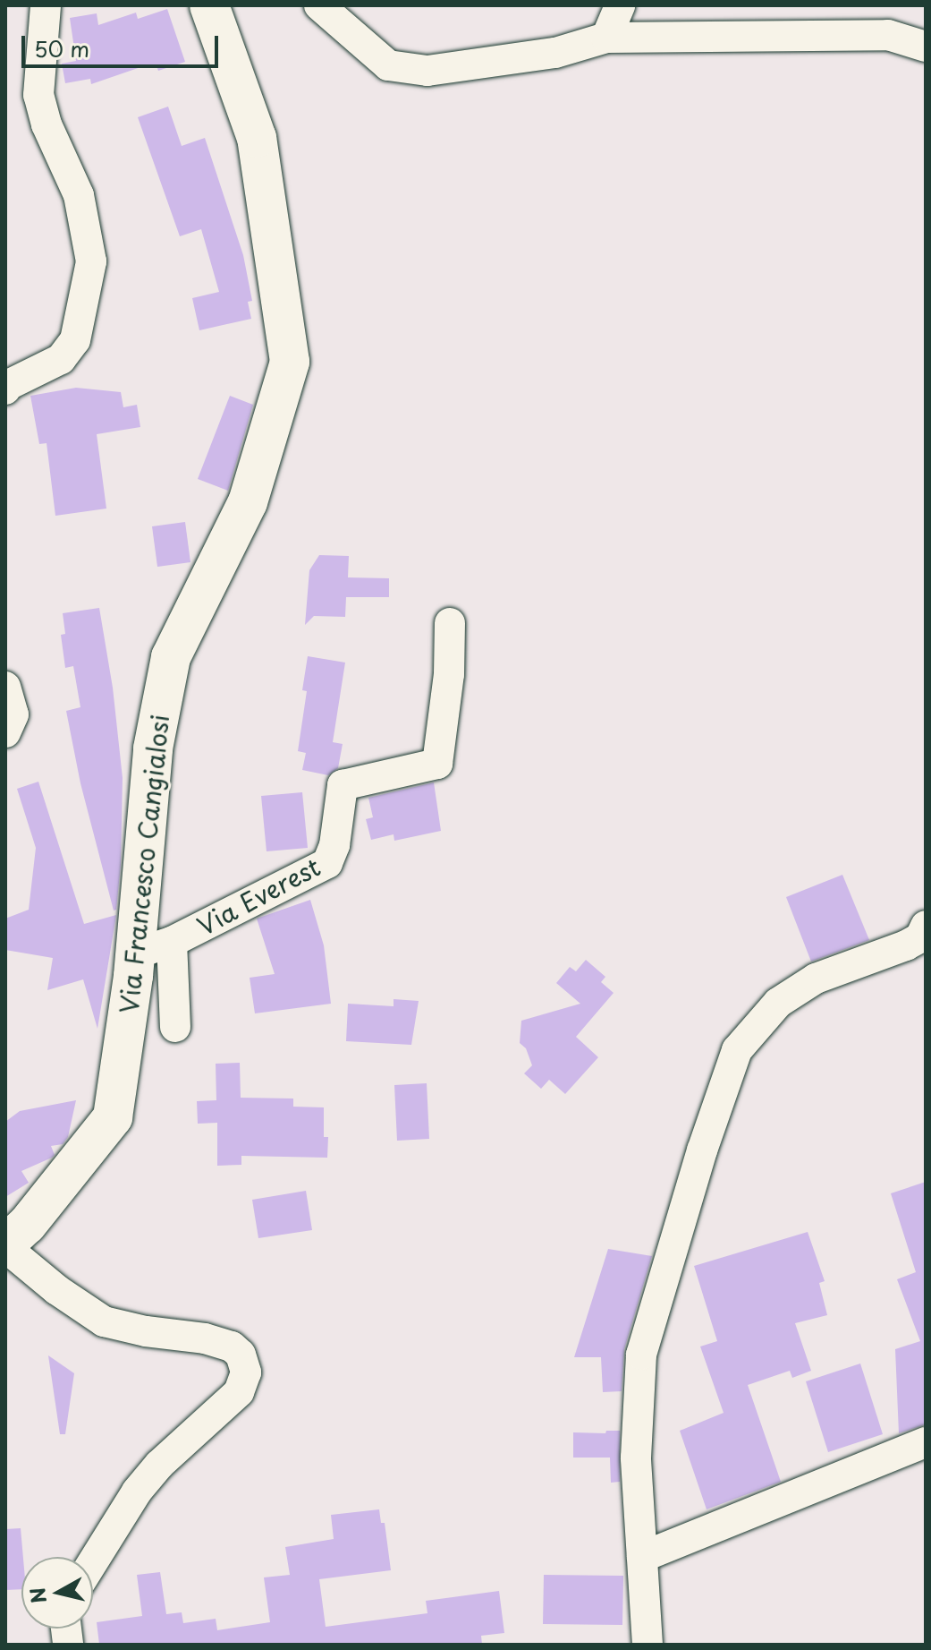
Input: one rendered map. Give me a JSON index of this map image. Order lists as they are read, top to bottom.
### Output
{
  "streets": {
    "street": ["Via Francesco Cangialosi", "Via Everest"]
  },
  "crossings": [
    ["Via Francesco Cangialosi", "Via Everest"]
  ],
  "scale_bar": "50 m",
  "north": "left"
}
